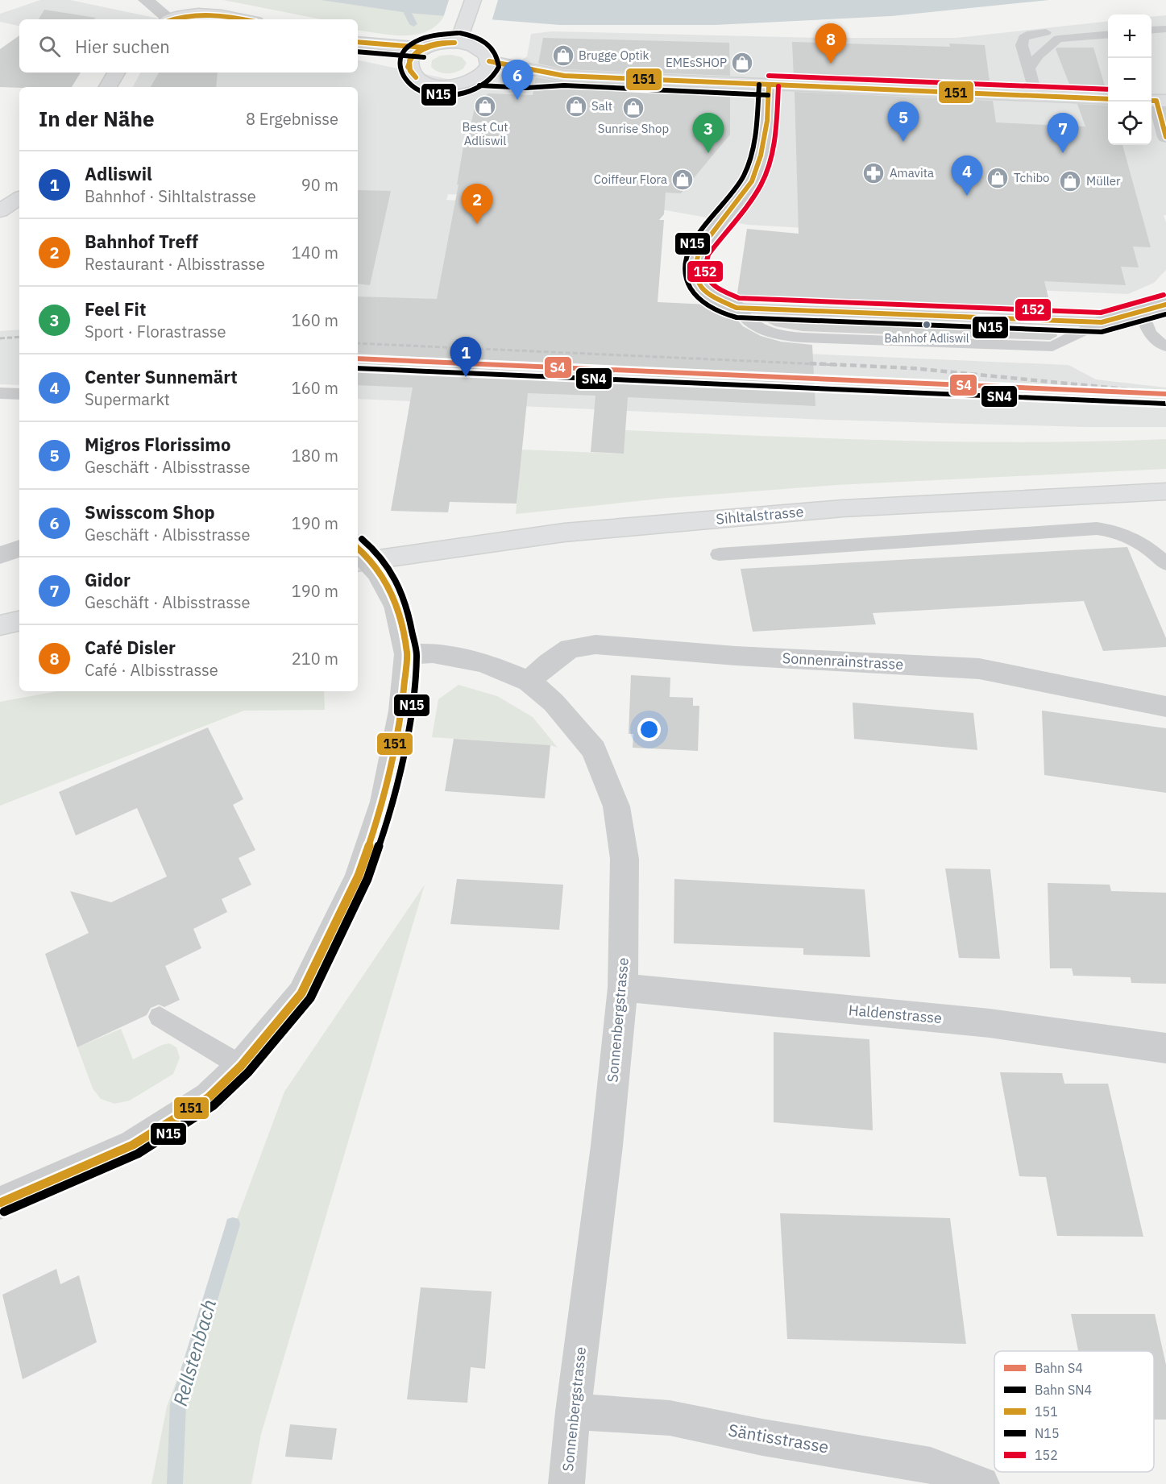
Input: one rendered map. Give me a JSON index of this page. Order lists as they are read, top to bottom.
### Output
{
  "streets": {
    "main road": ["Sihltalstrasse"],
    "street": [
      "Sonnenrainstrasse",
      "Haldenstrasse",
      "Sonnenbergstrasse",
      "Säntisstrasse"
    ]
  },
  "crossings": [
    ["Sonnenrainstrasse", "Sonnenbergstrasse"],
    ["Haldenstrasse", "Sonnenbergstrasse"],
    ["Sonnenbergstrasse", "Säntisstrasse"]
  ],
  "water": ["Rellstenbach"],
  "places": {
    "shop": [
      "Brugge Optik",
      "EMEsSHOP",
      "Best Cut Adliswil",
      "Salt",
      "Sunrise Shop",
      "Tchibo",
      "Coiffeur Flora",
      "Müller"
    ],
    "pharmacy": ["Amavita"],
    "other": ["Bahnhof Adliswil"]
  },
  "lines": [
    "transit line 151",
    "transit line N15",
    "transit line 152",
    "rail line S4",
    "rail line SN4"
  ],
  "legend": [
    "Bahn S4",
    "Bahn SN4",
    "151",
    "N15",
    "152"
  ],
  "page": {
    "map_buttons": ["+", "−"],
    "search": "Hier suchen",
    "pins": [
      "8",
      "6",
      "5",
      "3",
      "7",
      "4",
      "2",
      "1"
    ],
    "heading": ["In der Nähe", "8 Ergebnisse"],
    "list": [
      {
        "mark": "1",
        "name": "Adliswil",
        "note": "Bahnhof · Sihltalstrasse",
        "value": "90 m"
      },
      {
        "mark": "2",
        "name": "Bahnhof Treff",
        "note": "Restaurant · Albisstrasse",
        "value": "140 m"
      },
      {
        "mark": "3",
        "name": "Feel Fit",
        "note": "Sport · Florastrasse",
        "value": "160 m"
      },
      {
        "mark": "4",
        "name": "Center Sunnemärt",
        "note": "Supermarkt",
        "value": "160 m"
      },
      {
        "mark": "5",
        "name": "Migros Florissimo",
        "note": "Geschäft · Albisstrasse",
        "value": "180 m"
      },
      {
        "mark": "6",
        "name": "Swisscom Shop",
        "note": "Geschäft · Albisstrasse",
        "value": "190 m"
      },
      {
        "mark": "7",
        "name": "Gidor",
        "note": "Geschäft · Albisstrasse",
        "value": "190 m"
      },
      {
        "mark": "8",
        "name": "Café Disler",
        "note": "Café · Albisstrasse",
        "value": "210 m"
      }
    ]
  }
}
